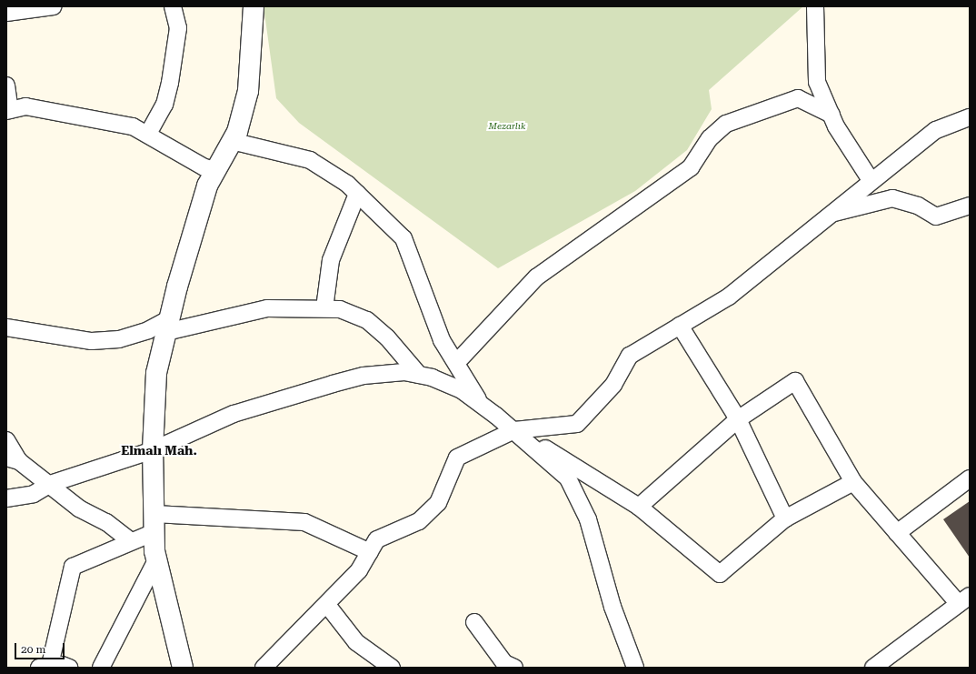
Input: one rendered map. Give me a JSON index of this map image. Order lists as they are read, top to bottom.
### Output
{
  "districts": ["Elmalı Mah."],
  "parks": ["Mezarlık"],
  "scale_bar": "20 m"
}
